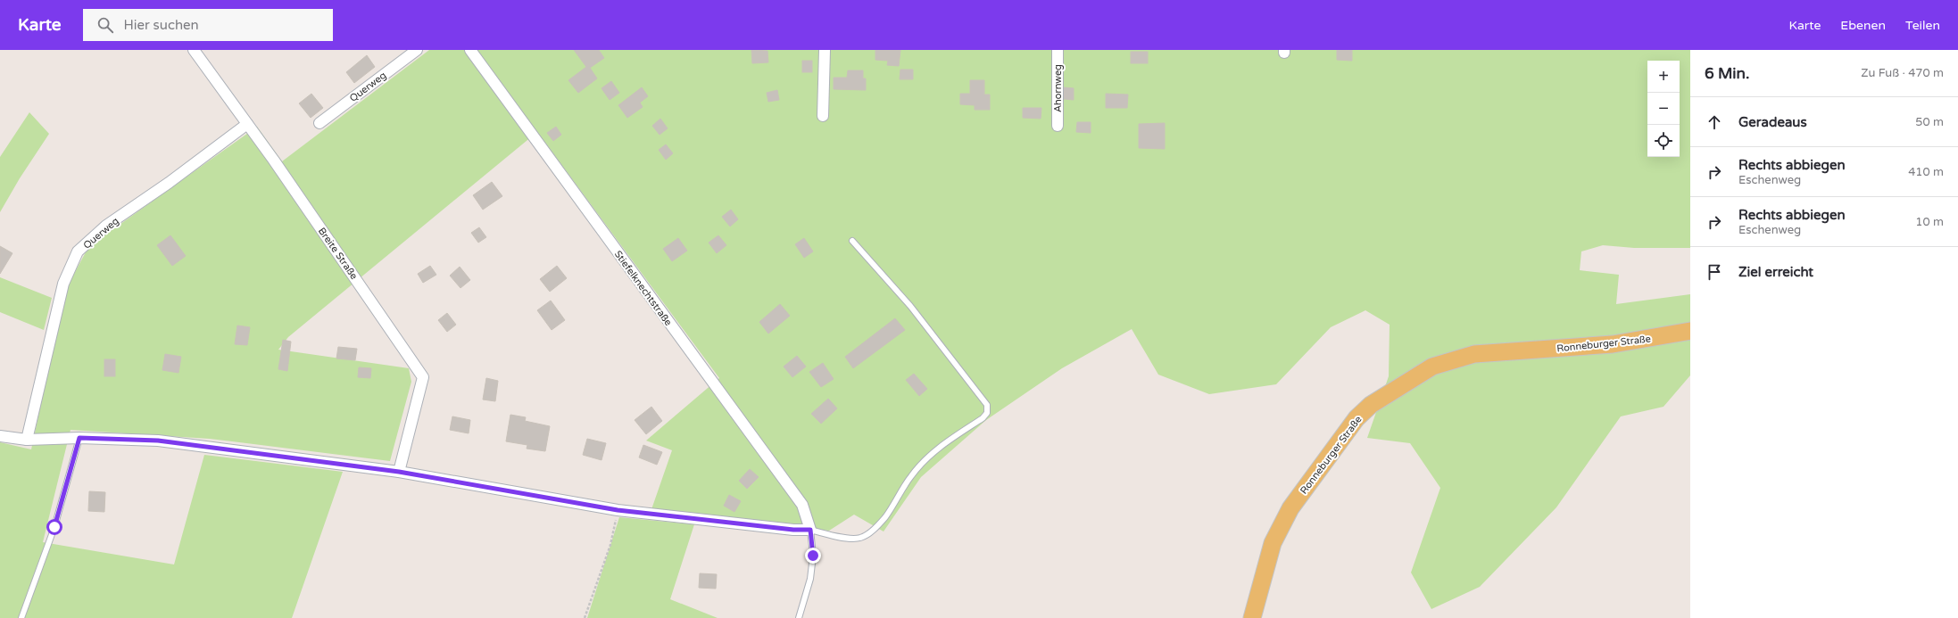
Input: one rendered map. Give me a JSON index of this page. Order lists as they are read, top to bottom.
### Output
{
  "streets": {
    "main road": ["Ronneburger Straße"],
    "street": [
      "Querweg",
      "Ahornweg",
      "Breite Straße",
      "Stiefelknechtstraße"
    ]
  },
  "crossings": [
    ["Querweg", "Breite Straße"]
  ],
  "page": {
    "header": "Karte",
    "search": "Hier suchen",
    "nav": ["Karte", "Ebenen", "Teilen"],
    "heading": ["6 Min.", "Zu Fuß · 470 m"],
    "map_buttons": ["+", "−"],
    "list": [
      ["Geradeaus", "50 m"],
      ["Rechts abbiegen", "Eschenweg", "410 m"],
      ["Rechts abbiegen", "Eschenweg", "10 m"],
      "Ziel erreicht"
    ]
  }
}
